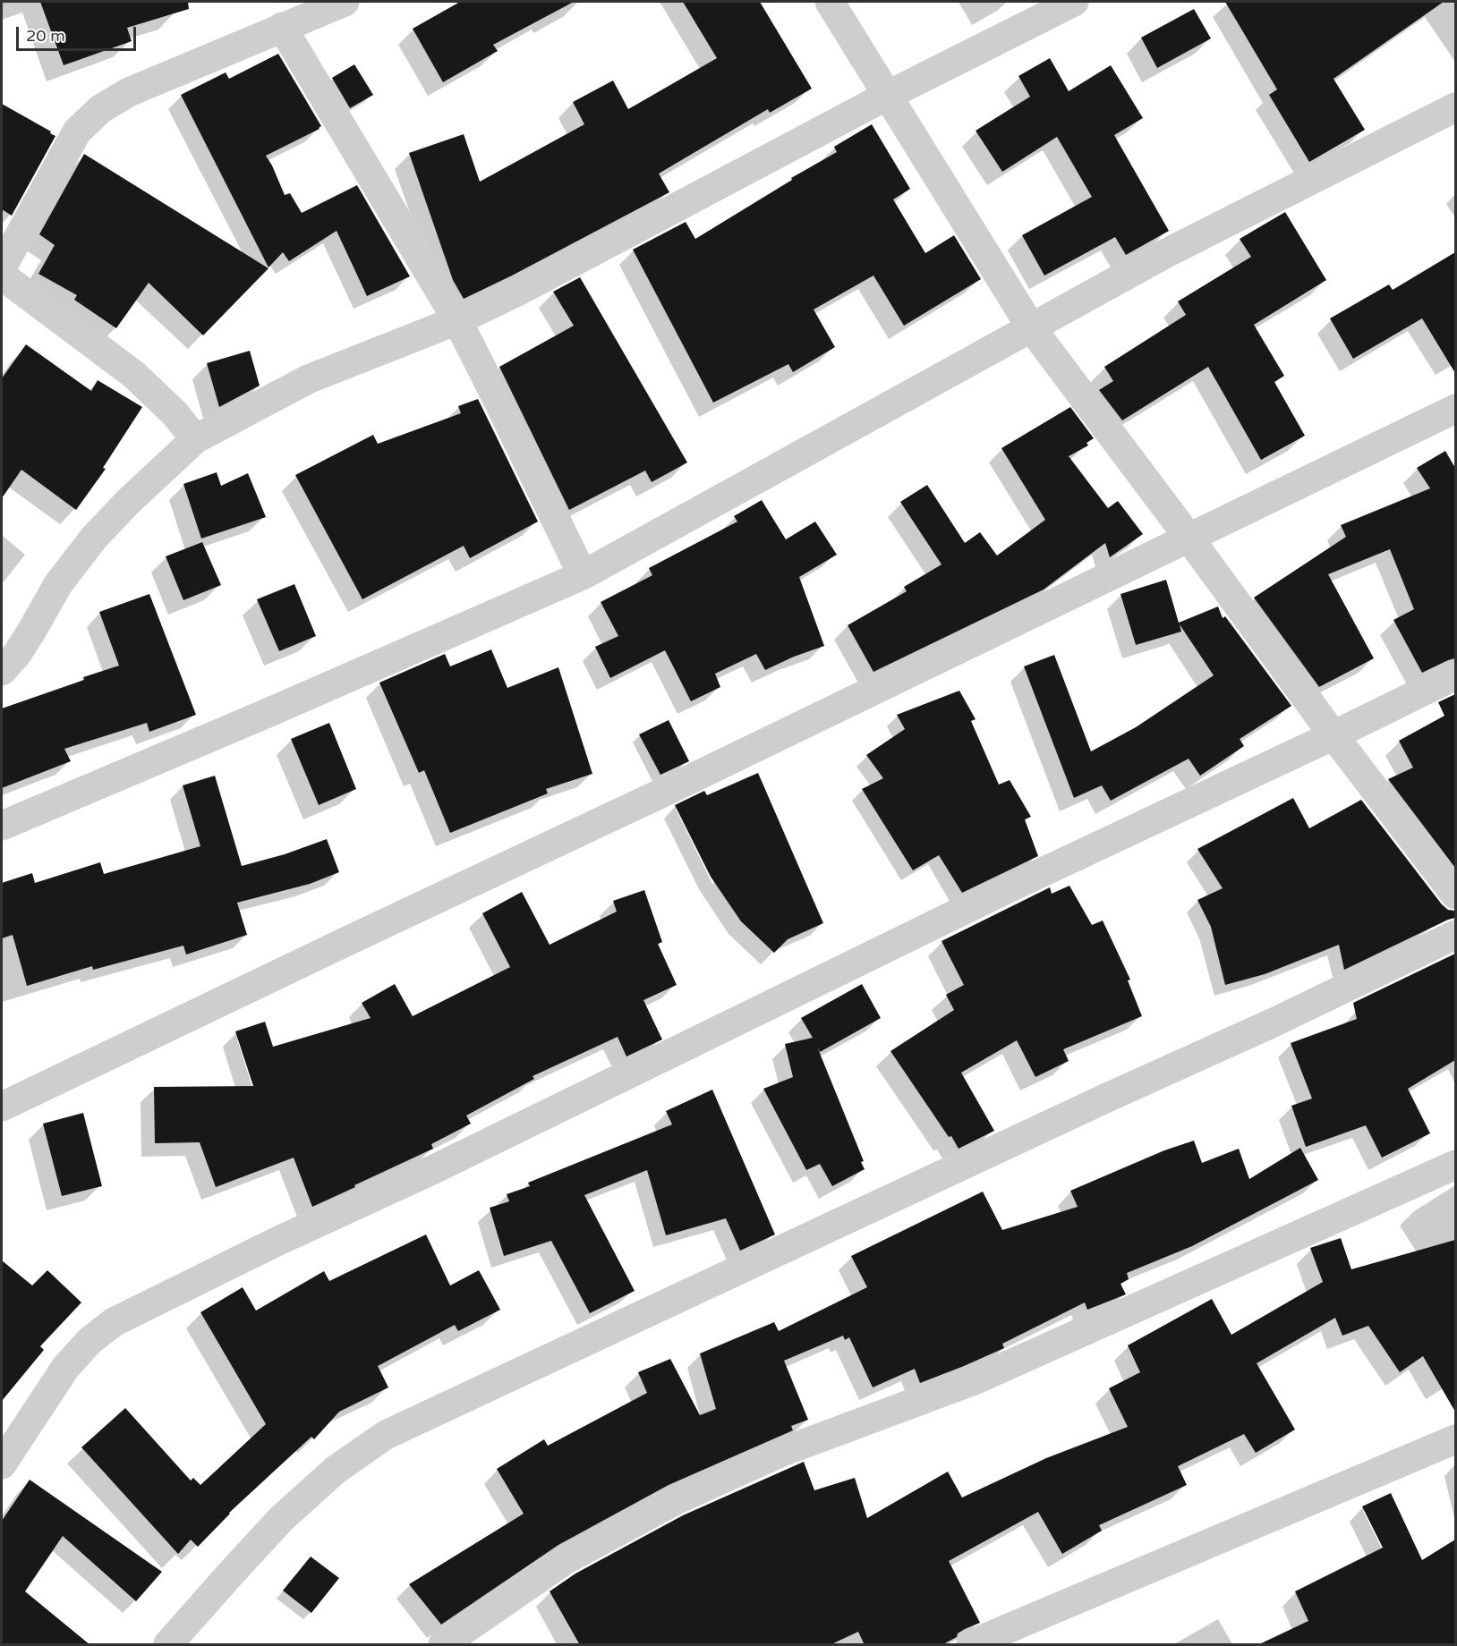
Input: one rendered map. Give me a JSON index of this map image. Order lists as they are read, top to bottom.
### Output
{
  "scale_bar": "20 m"
}
